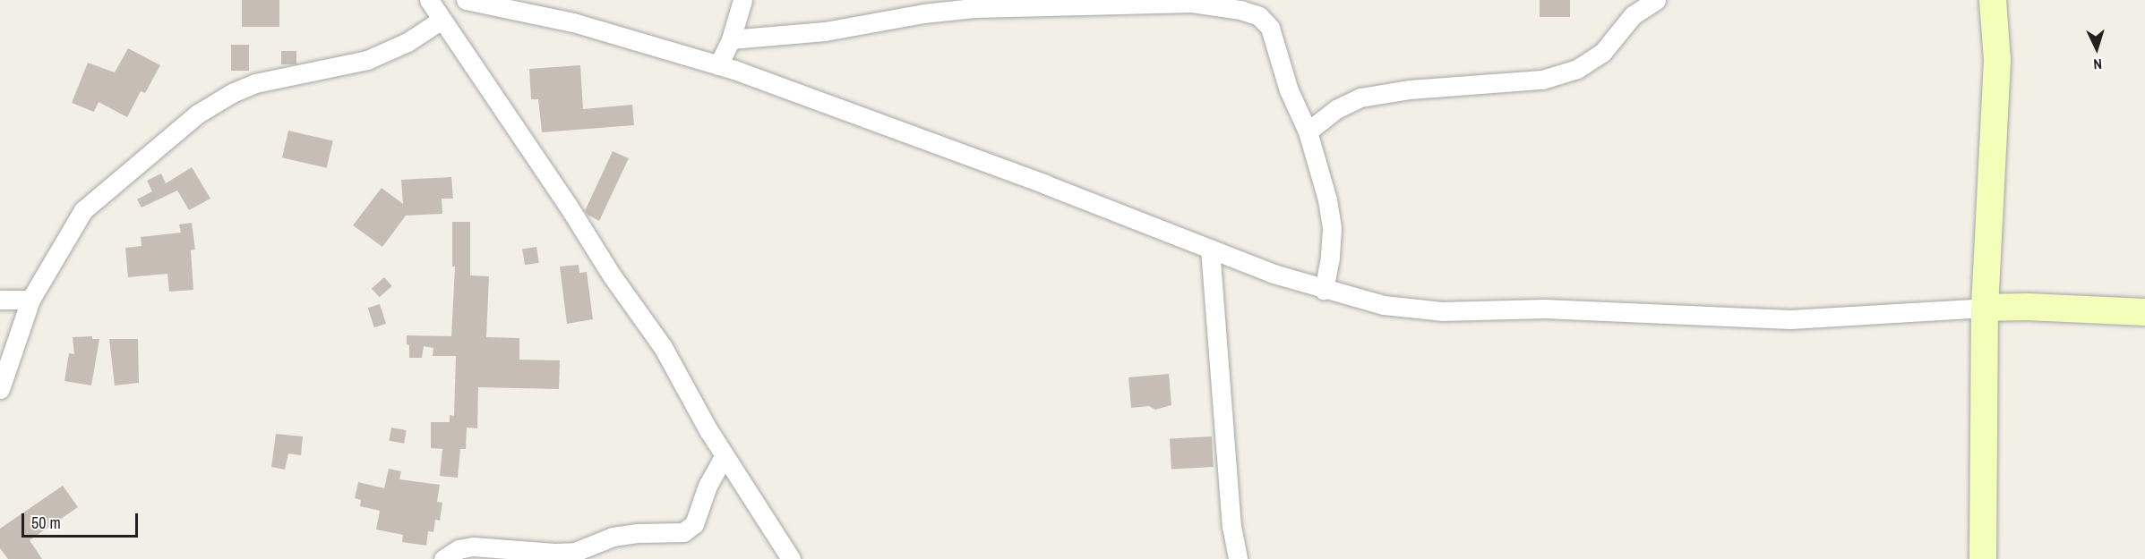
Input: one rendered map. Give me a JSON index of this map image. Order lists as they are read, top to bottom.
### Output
{
  "scale_bar": "50 m",
  "north": "bottom"
}
